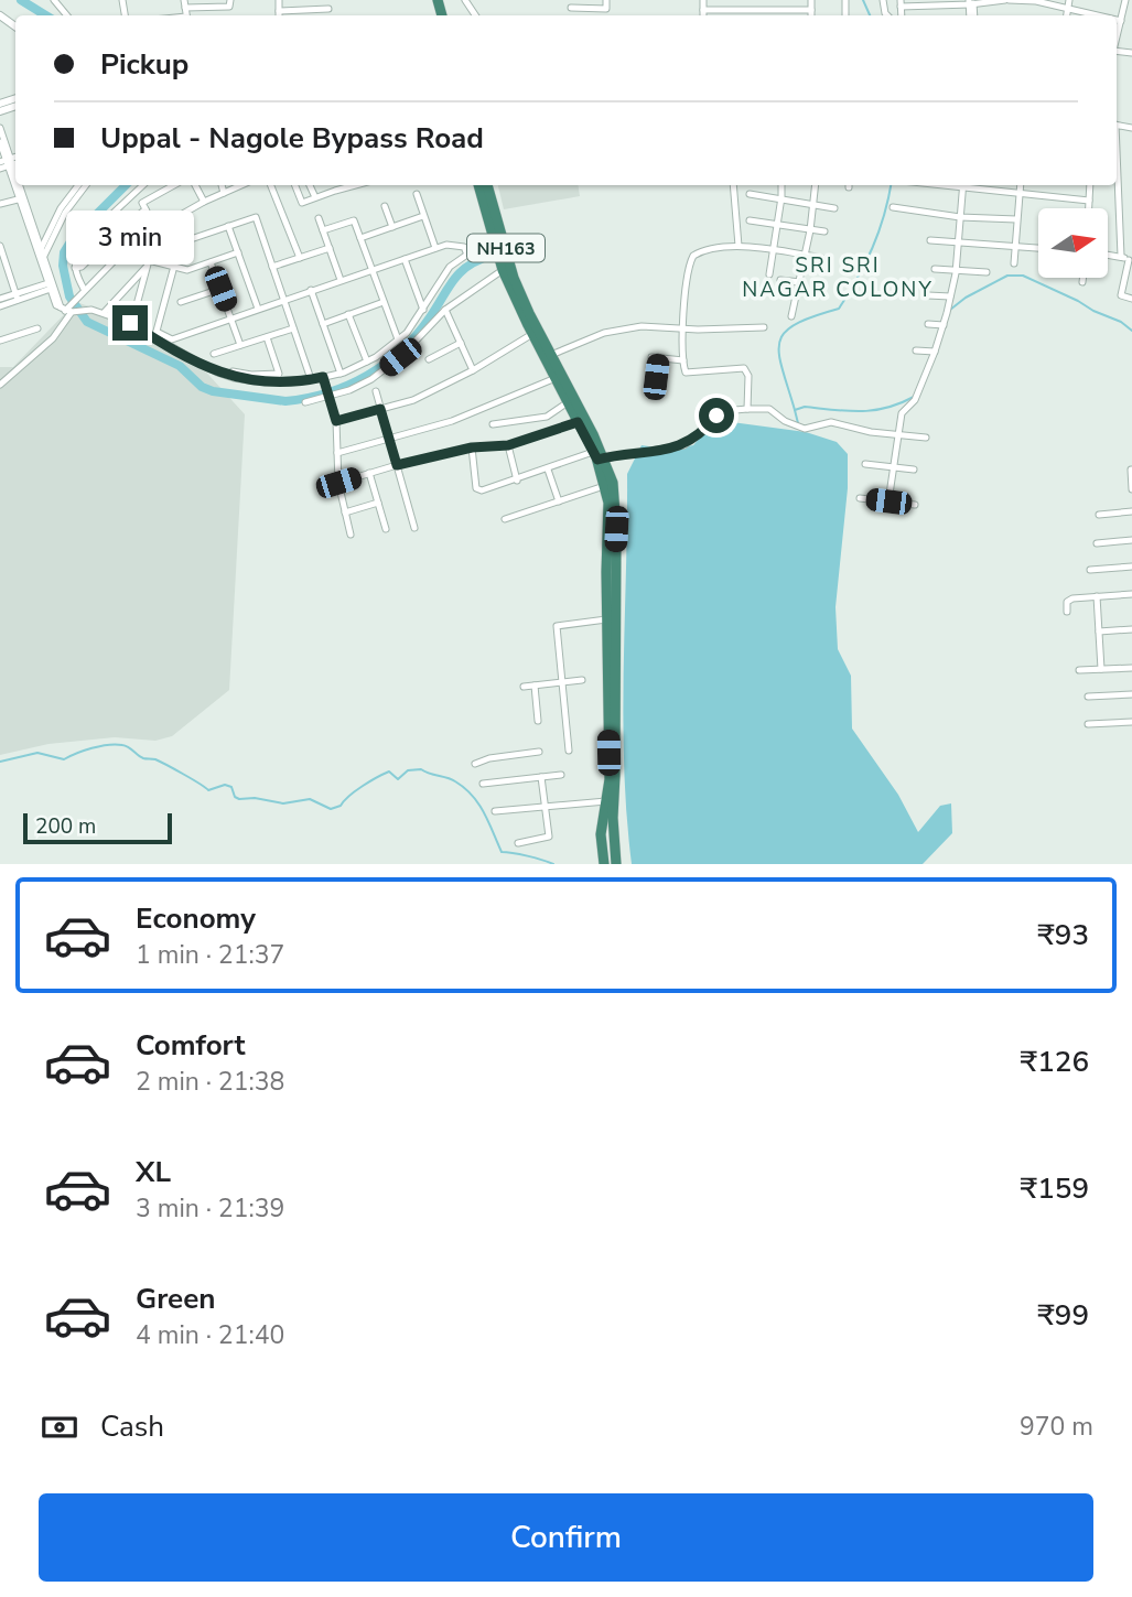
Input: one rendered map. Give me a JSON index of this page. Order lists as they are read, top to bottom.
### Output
{
  "streets": {
    "highway": ["NH163"]
  },
  "districts": ["SRI SRI NAGAR COLONY"],
  "scale_bar": "200 m",
  "north": "right",
  "page": {
    "banner": ["Pickup", "Uppal - Nagole Bypass Road"],
    "bubble": "3 min",
    "scale": "200 m",
    "list": [
      {
        "name": "Economy",
        "note": "1 min · 21:37",
        "value": "₹93"
      },
      {
        "name": "Comfort",
        "note": "2 min · 21:38",
        "value": "₹126"
      },
      {
        "name": "XL",
        "note": "3 min · 21:39",
        "value": "₹159"
      },
      {
        "name": "Green",
        "note": "4 min · 21:40",
        "value": "₹99"
      }
    ],
    "pay": ["Cash", "970 m"],
    "buttons": "Confirm"
  }
}
